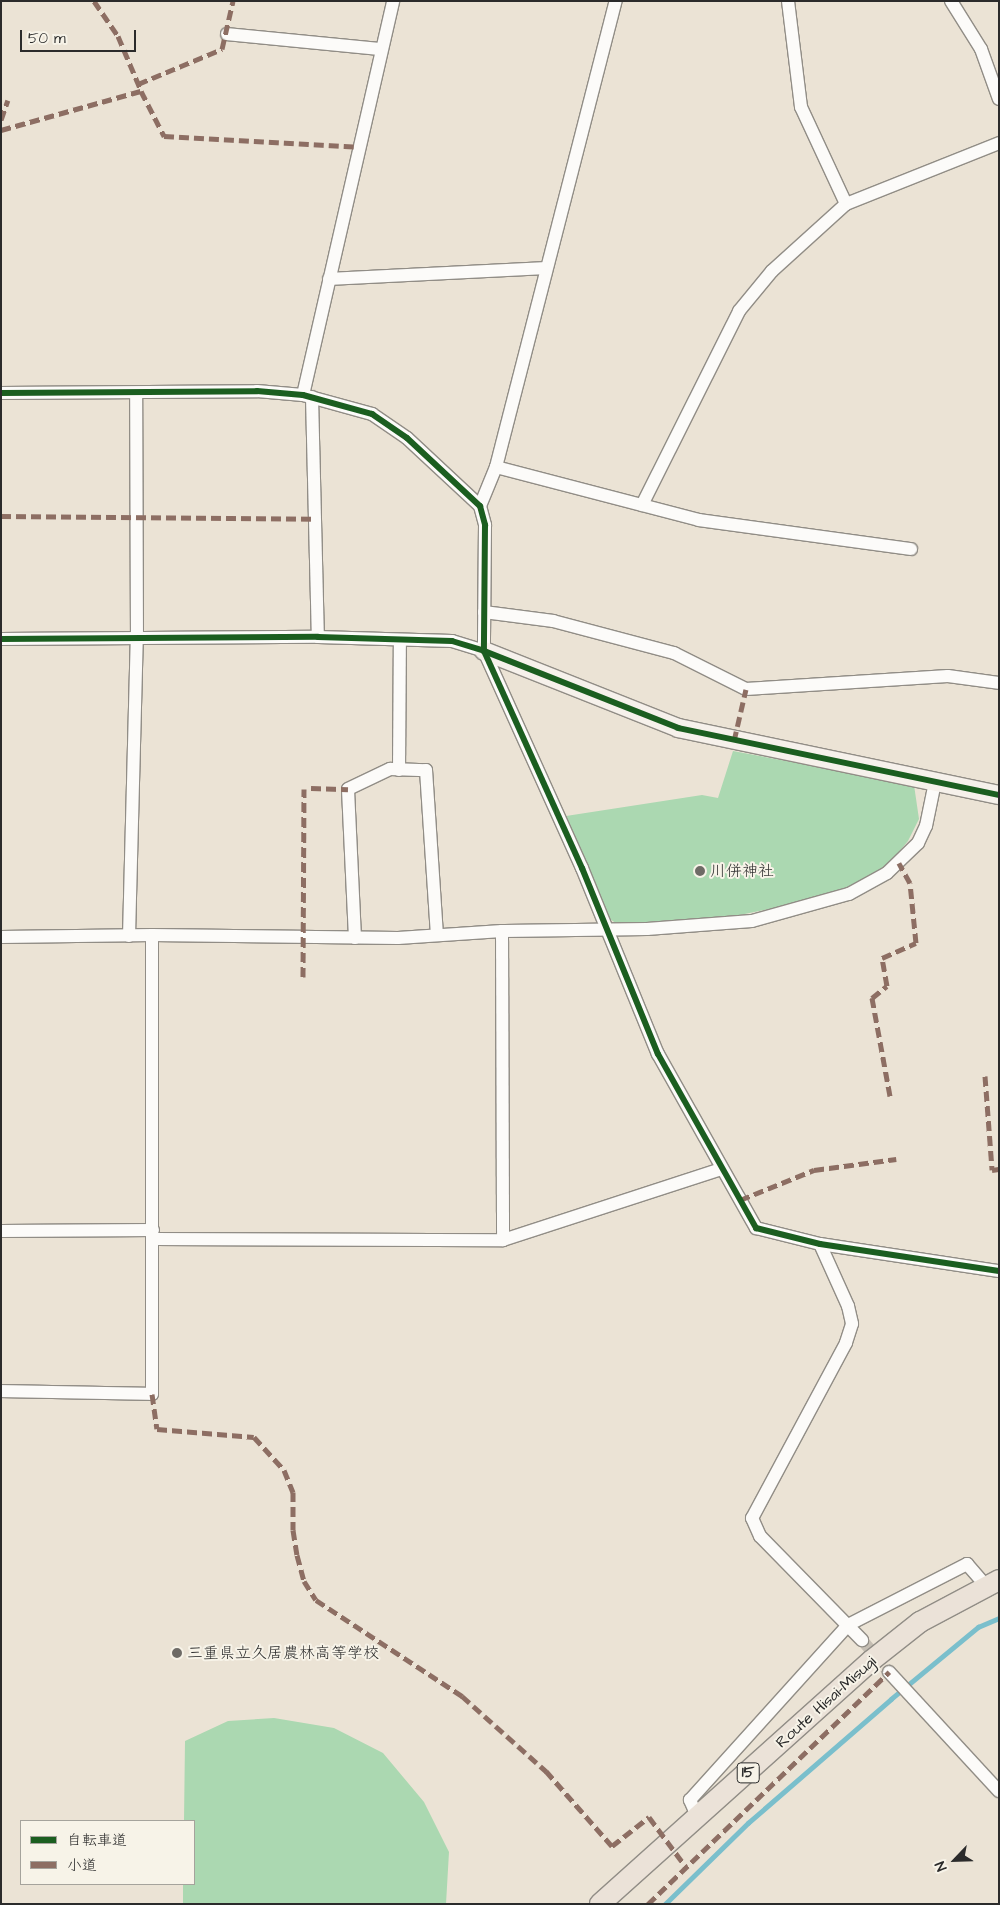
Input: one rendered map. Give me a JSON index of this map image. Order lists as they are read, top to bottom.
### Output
{
  "streets": {
    "main road": ["Route Hisai-Misugi", "15"]
  },
  "places": ["川併神社", "三重県立久居農林高等学校"],
  "legend": ["自転車道", "小道"],
  "scale_bar": "50 m",
  "north": "bottom left"
}
